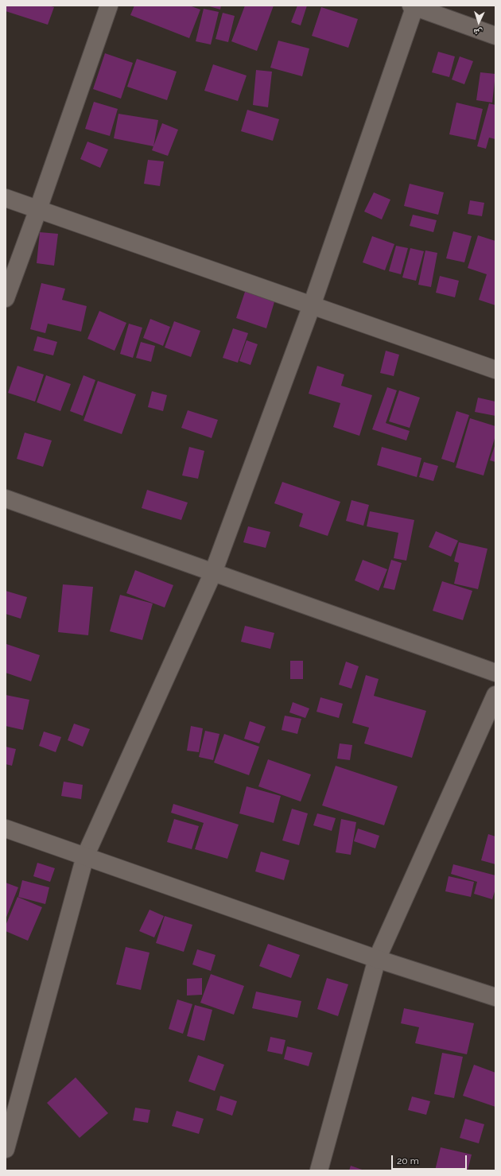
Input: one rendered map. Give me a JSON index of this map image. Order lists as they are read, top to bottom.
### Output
{
  "scale_bar": "20 m",
  "north": "bottom"
}
